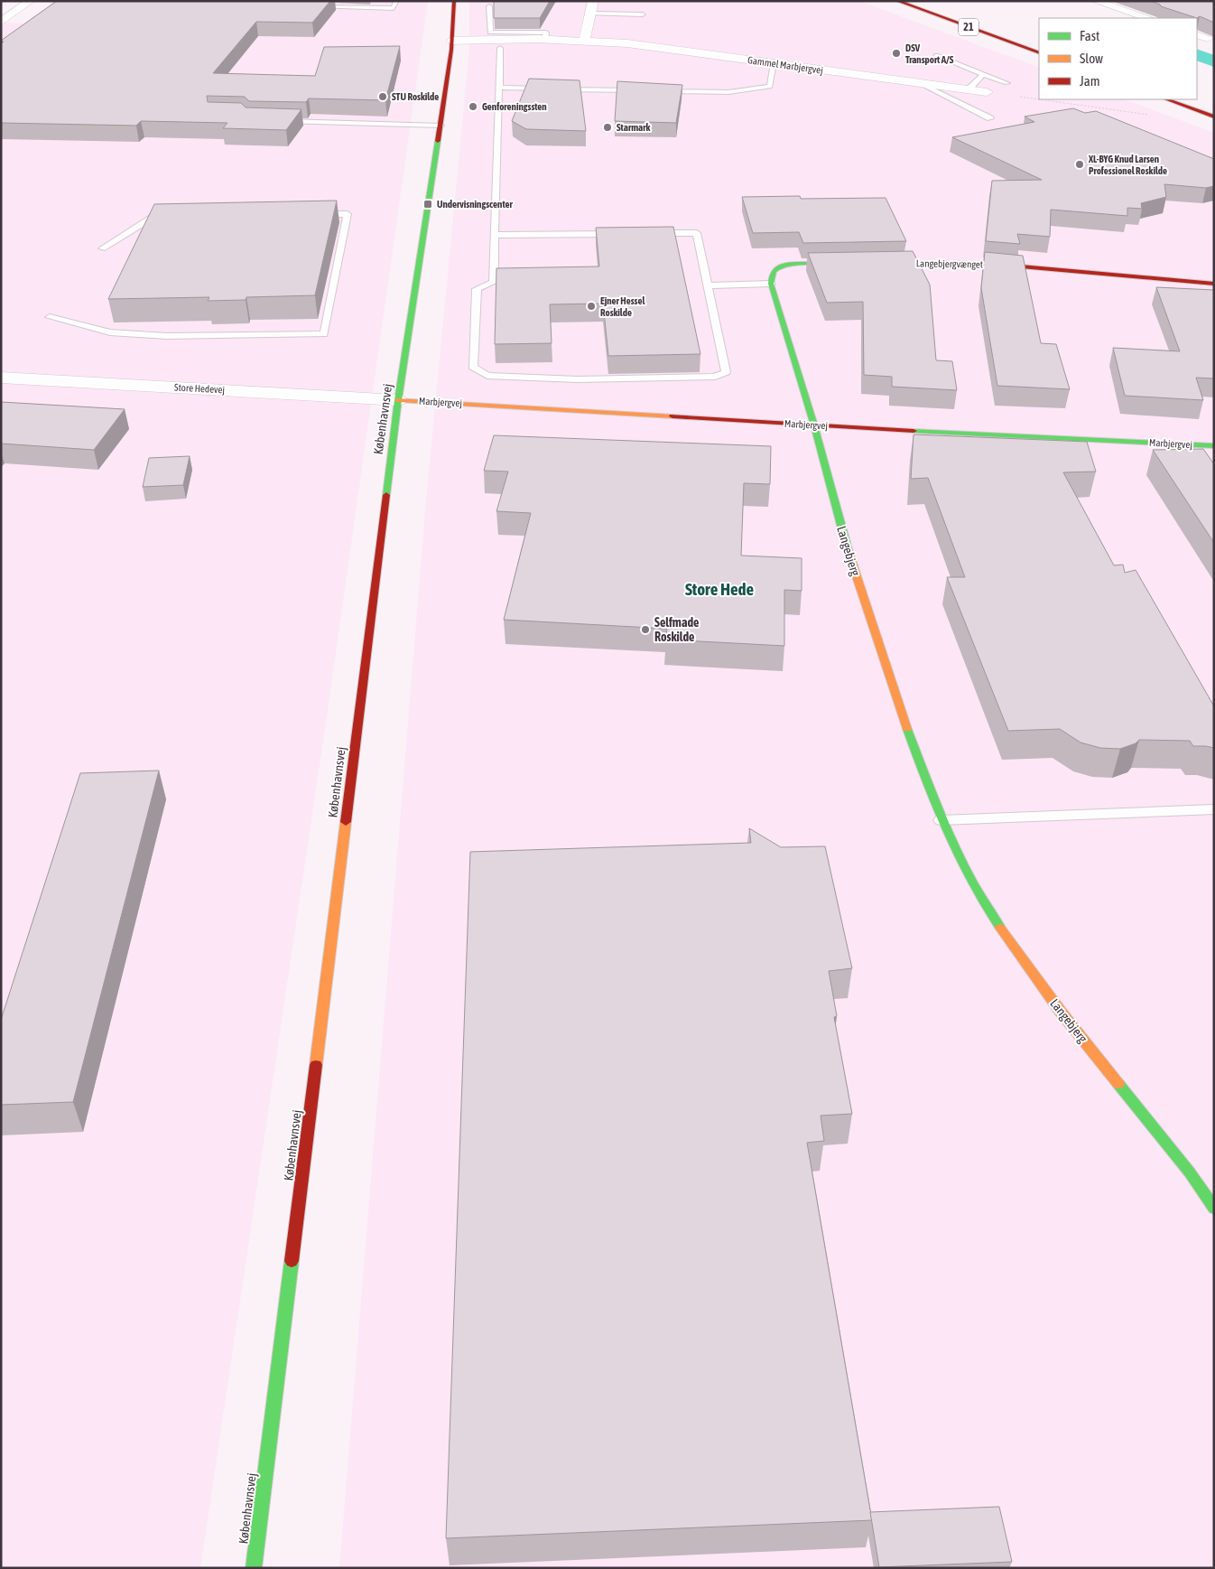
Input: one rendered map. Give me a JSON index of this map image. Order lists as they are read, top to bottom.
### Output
{
  "streets": {
    "main road": [
      "21",
      "Langebjergvænget",
      "Marbjergvej",
      "Københavnsvej",
      "Langebjerg"
    ],
    "street": ["Gammel Marbjergvej", "Store Hedevej"]
  },
  "crossings": [
    ["Gammel Marbjergvej", "Københavnsvej"],
    ["Store Hedevej", "Marbjergvej"],
    ["Store Hedevej", "Københavnsvej"],
    ["Marbjergvej", "Københavnsvej"],
    ["Marbjergvej", "Langebjerg"]
  ],
  "districts": ["Store Hede"],
  "places": {
    "other": [
      "DSV Transport A/S",
      "STU Roskilde",
      "Genforeningssten",
      "Starmark",
      "XL-BYG Knud Larsen Professionel Roskilde",
      "Ejner Hessel Roskilde",
      "Selfmade Roskilde"
    ],
    "transit": ["Undervisningscenter"]
  },
  "legend": ["Fast", "Slow", "Jam"]
}
